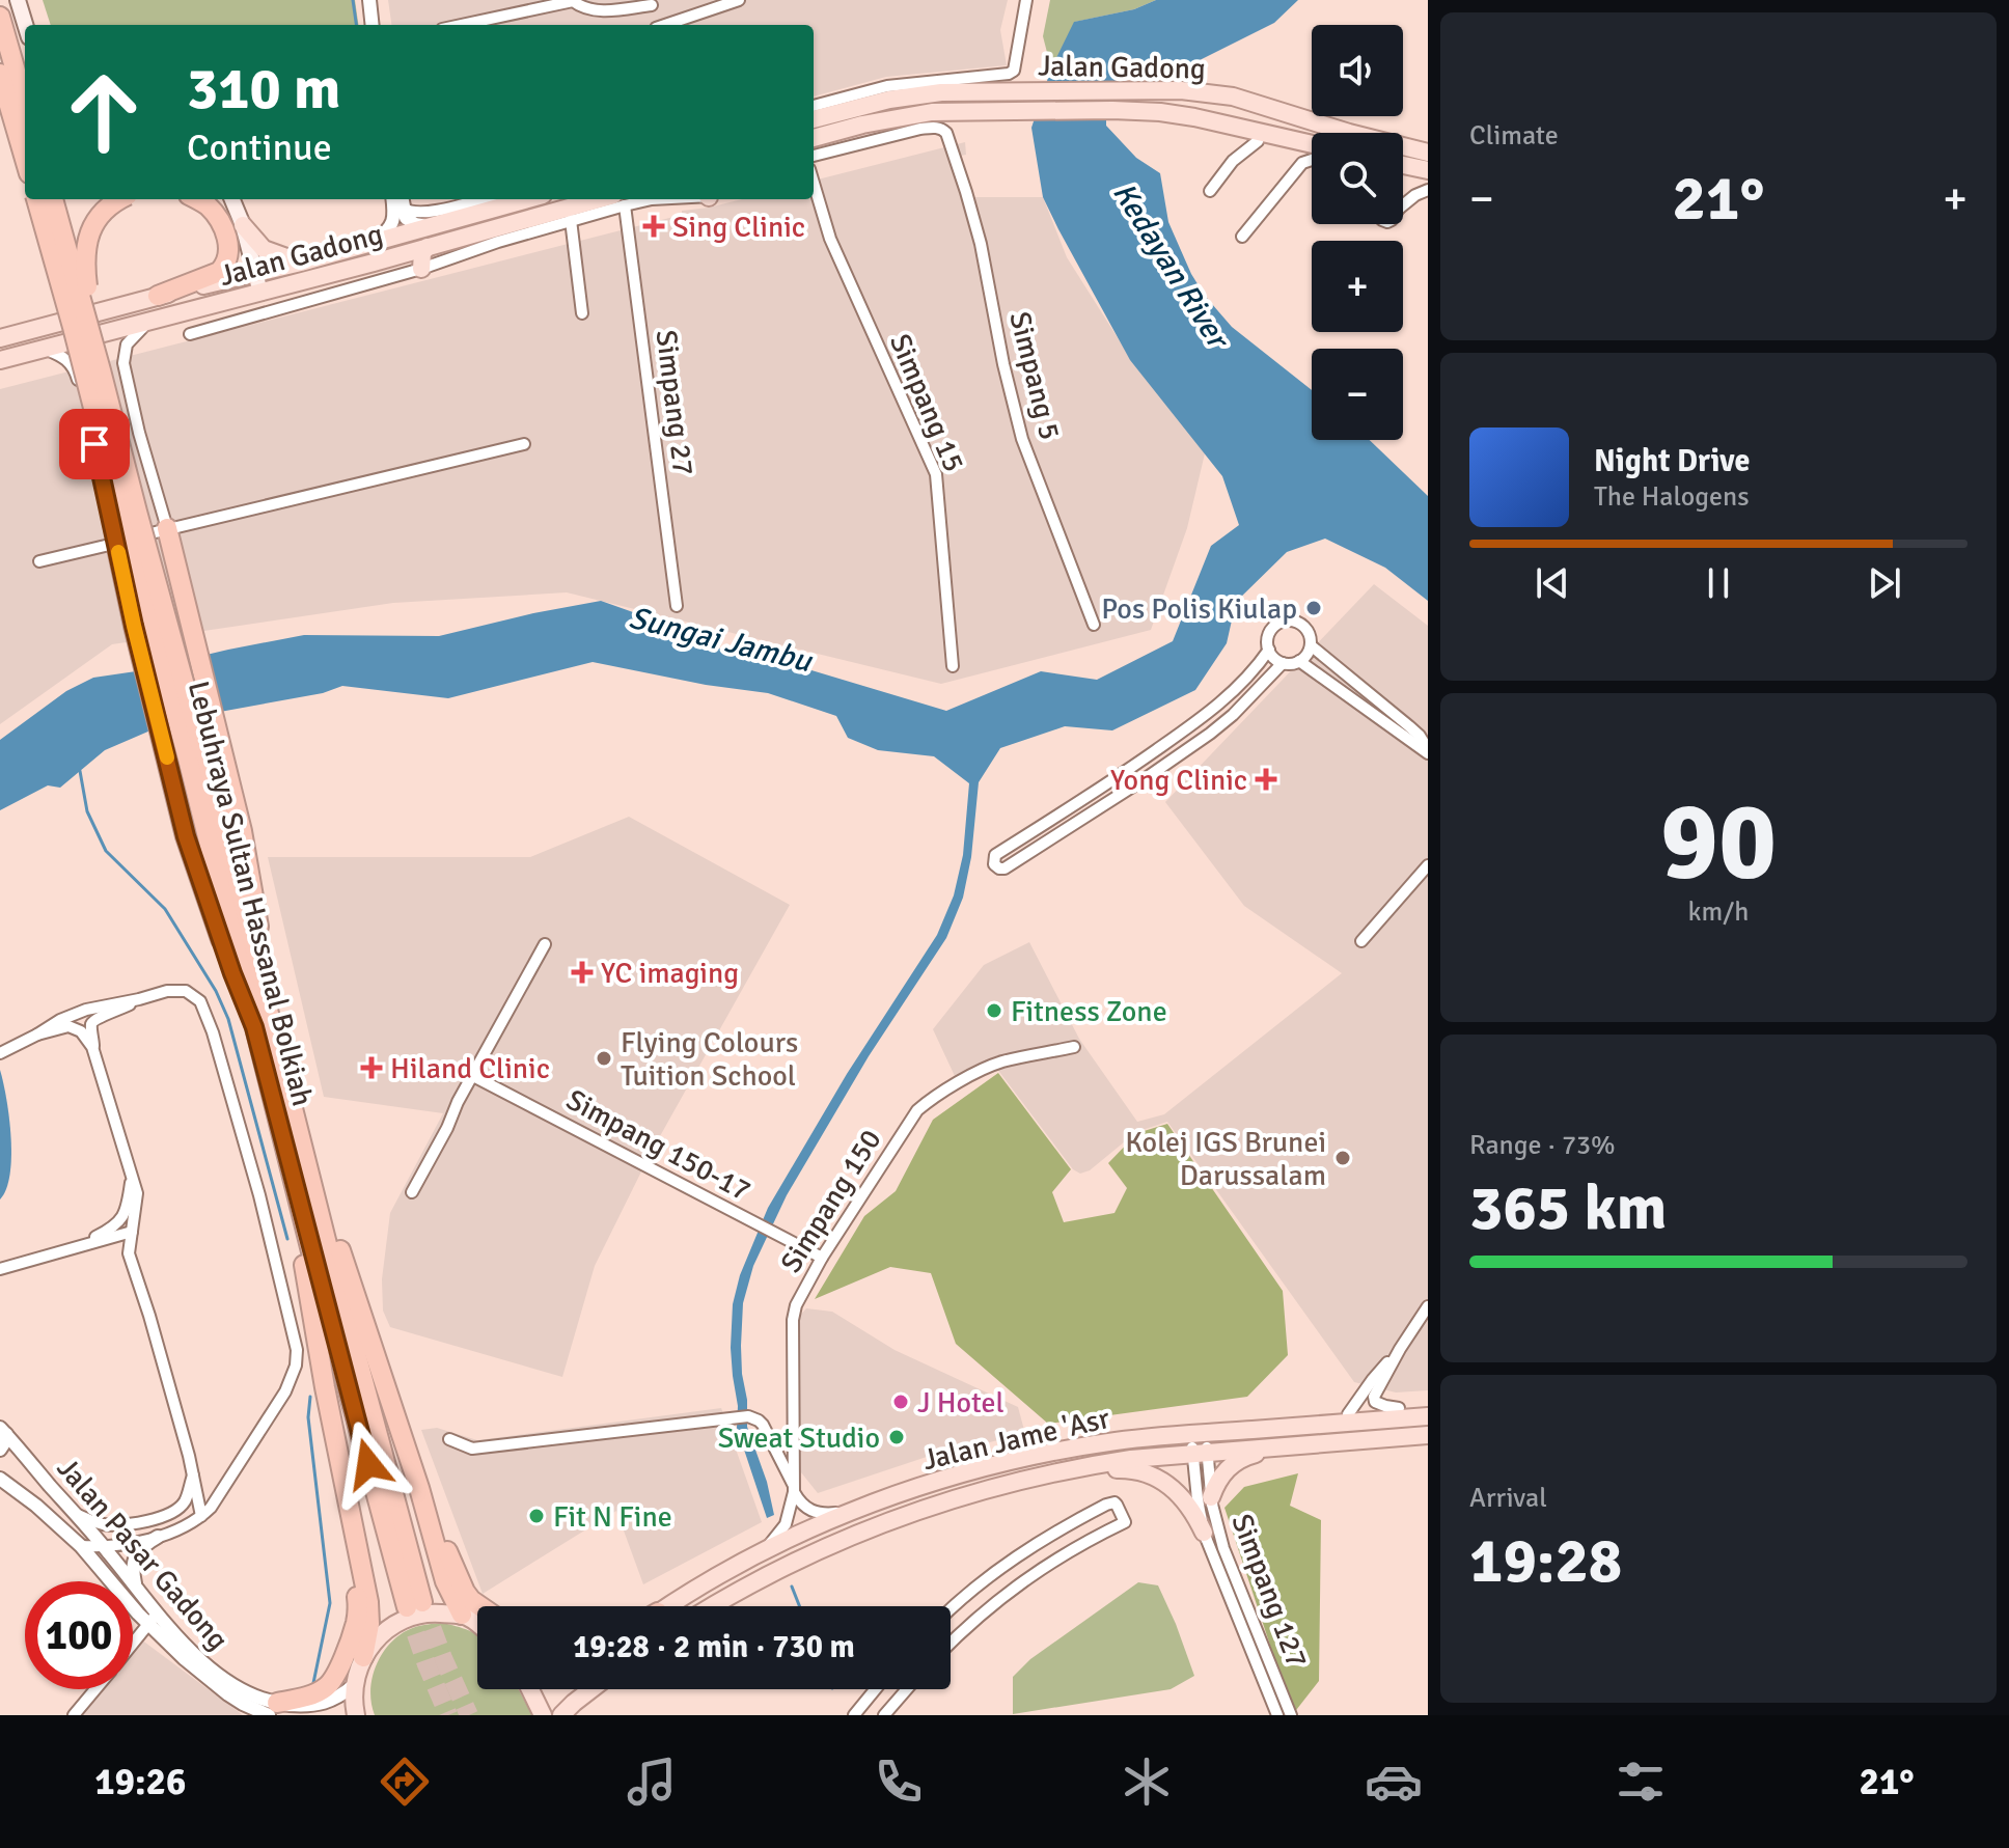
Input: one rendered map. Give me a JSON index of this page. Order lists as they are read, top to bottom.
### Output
{
  "streets": {
    "highway": ["Lebuhraya Sultan Hassanal Bolkiah"],
    "main road": ["Jalan Gadong", "Jalan Jame 'Asr"],
    "street": [
      "Simpang 5",
      "Simpang 27",
      "Simpang 15",
      "Simpang 150-17",
      "Simpang 150",
      "Jalan Pasar Gadong",
      "Simpang 127"
    ]
  },
  "crossings": [
    ["Jalan Gadong", "Simpang 27"],
    ["Simpang 150-17", "Simpang 150"],
    ["Simpang 150", "Jalan Jame 'Asr"],
    ["Jalan Jame 'Asr", "Simpang 127"]
  ],
  "water": ["Kedayan River", "Sungai Jambu"],
  "places": {
    "health": [
      "Sing Clinic",
      "Yong Clinic",
      "YC imaging",
      "Hiland Clinic"
    ],
    "other": [
      "Pos Polis Kiulap",
      "Fitness Zone",
      "Flying Colours Tuition School",
      "Kolej IGS Brunei Darussalam",
      "J Hotel",
      "Sweat Studio",
      "Fit N Fine"
    ]
  },
  "page": {
    "tile": [
      "Climate",
      ["90", "km/h"],
      ["Range · 73%", "365 km"],
      ["Arrival", "19:28"]
    ],
    "map_buttons": ["+", "−"],
    "turn": ["310 m", "Continue"],
    "heat": ["−", "21°", "+"],
    "song": ["Night Drive", "The Halogens"],
    "limit": "100",
    "trip": "19:28 · 2 min · 730 m",
    "tabs": ["19:26", "21°"]
  }
}
